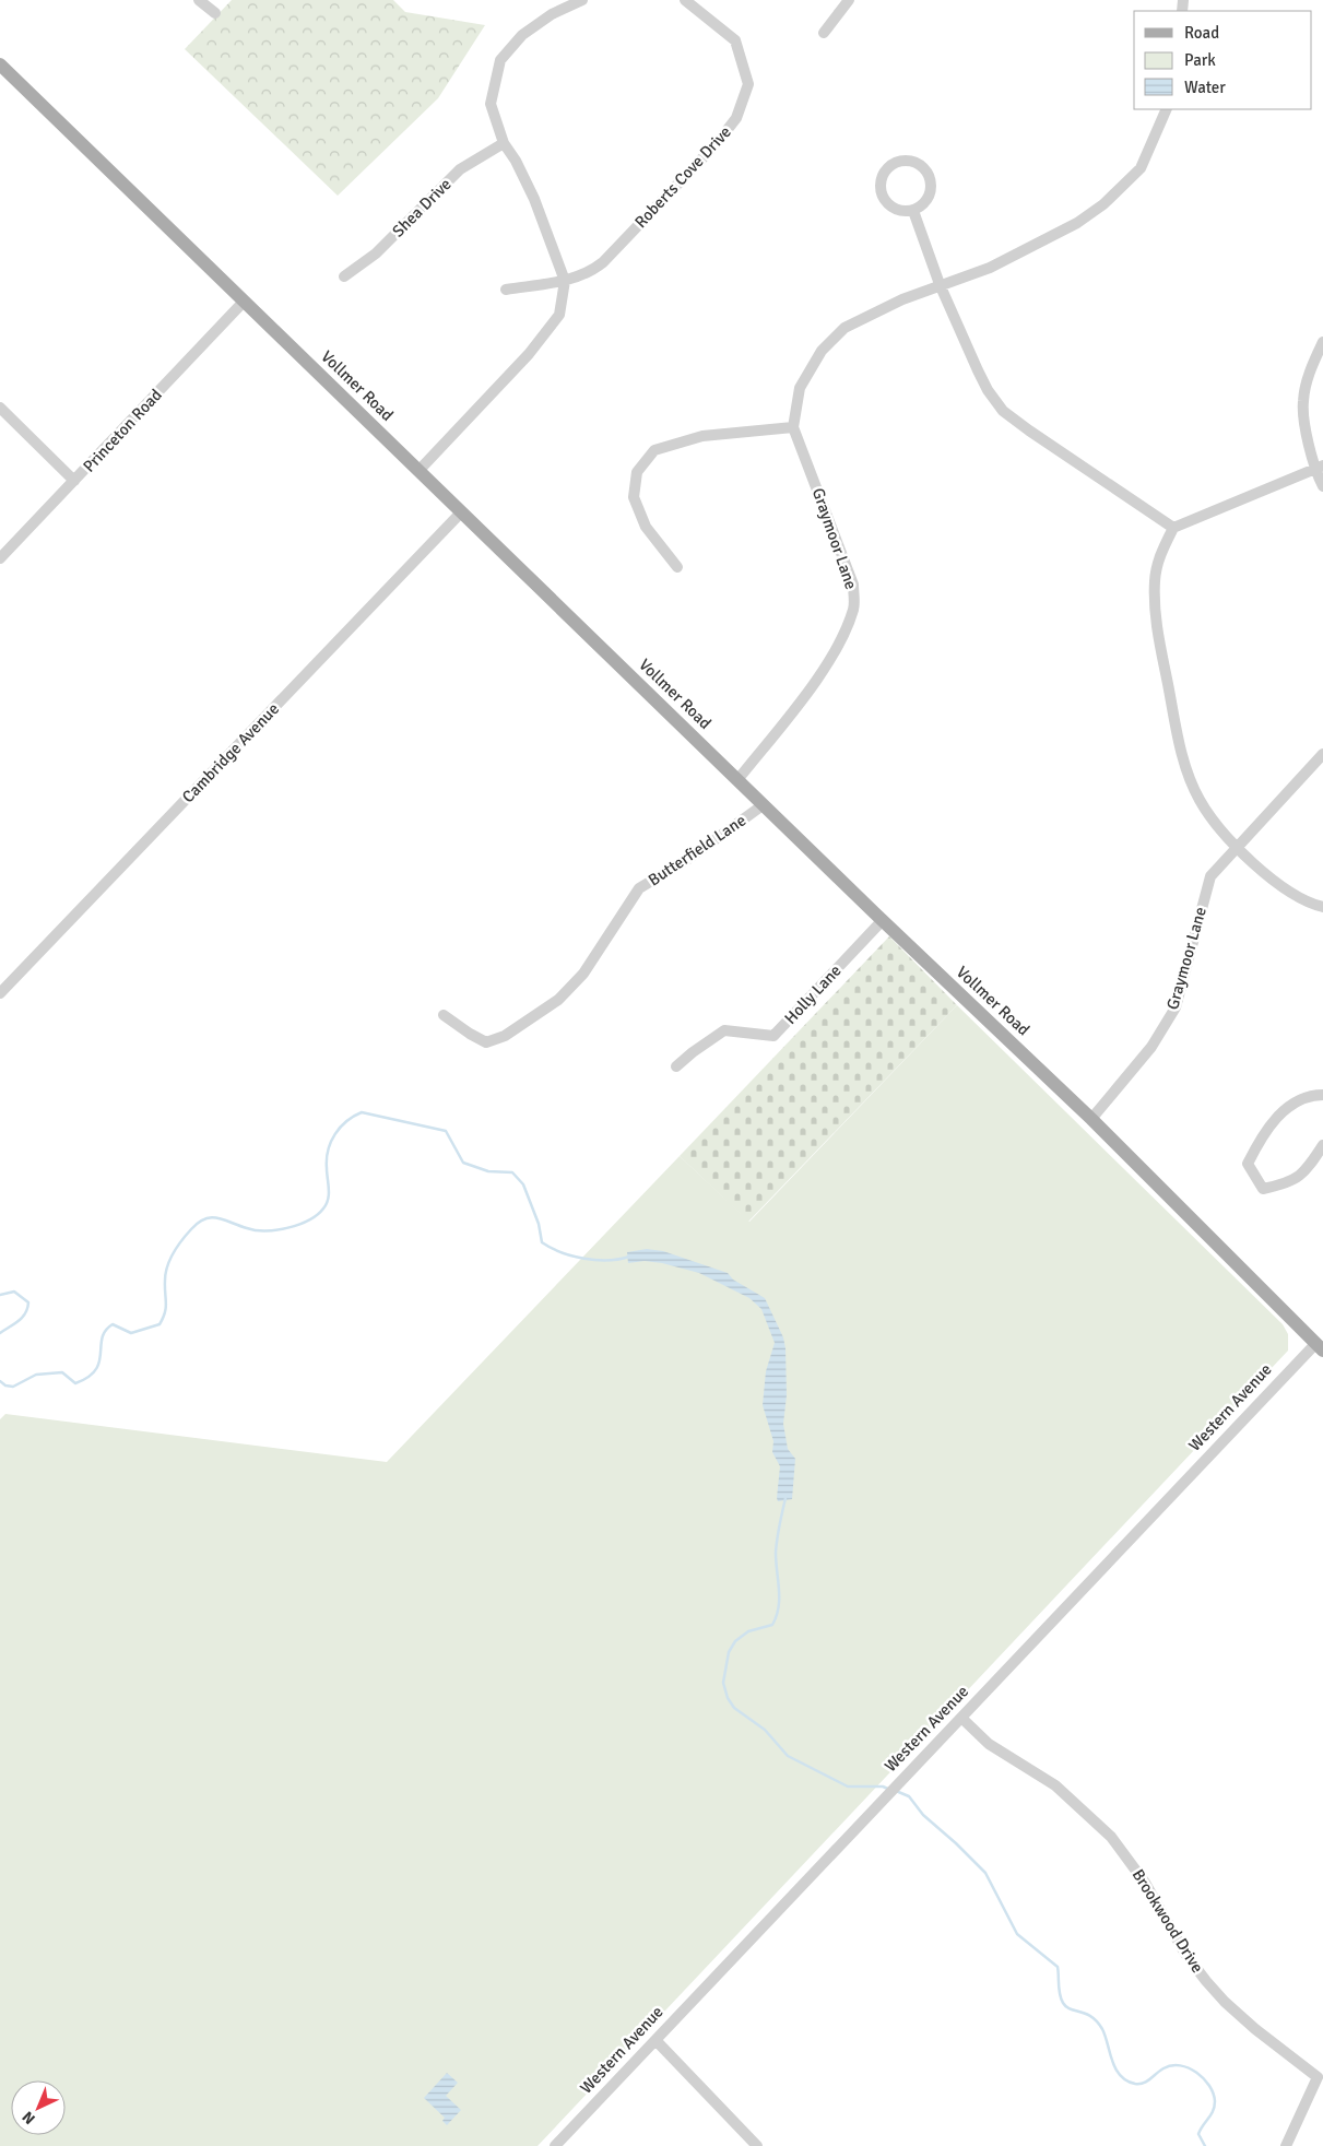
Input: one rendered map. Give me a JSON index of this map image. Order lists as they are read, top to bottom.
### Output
{
  "streets": {
    "main road": ["Vollmer Road"],
    "street": [
      "Roberts Cove Drive",
      "Shea Drive",
      "Princeton Road",
      "Graymoor Lane",
      "Cambridge Avenue",
      "Butterfield Lane",
      "Holly Lane",
      "Western Avenue",
      "Brookwood Drive"
    ]
  },
  "crossings": [
    ["Vollmer Road", "Princeton Road"],
    ["Vollmer Road", "Graymoor Lane"],
    ["Vollmer Road", "Cambridge Avenue"],
    ["Vollmer Road", "Butterfield Lane"],
    ["Vollmer Road", "Holly Lane"],
    ["Vollmer Road", "Western Avenue"],
    ["Western Avenue", "Brookwood Drive"]
  ],
  "legend": ["Road", "Park", "Water"],
  "north": "bottom left"
}
